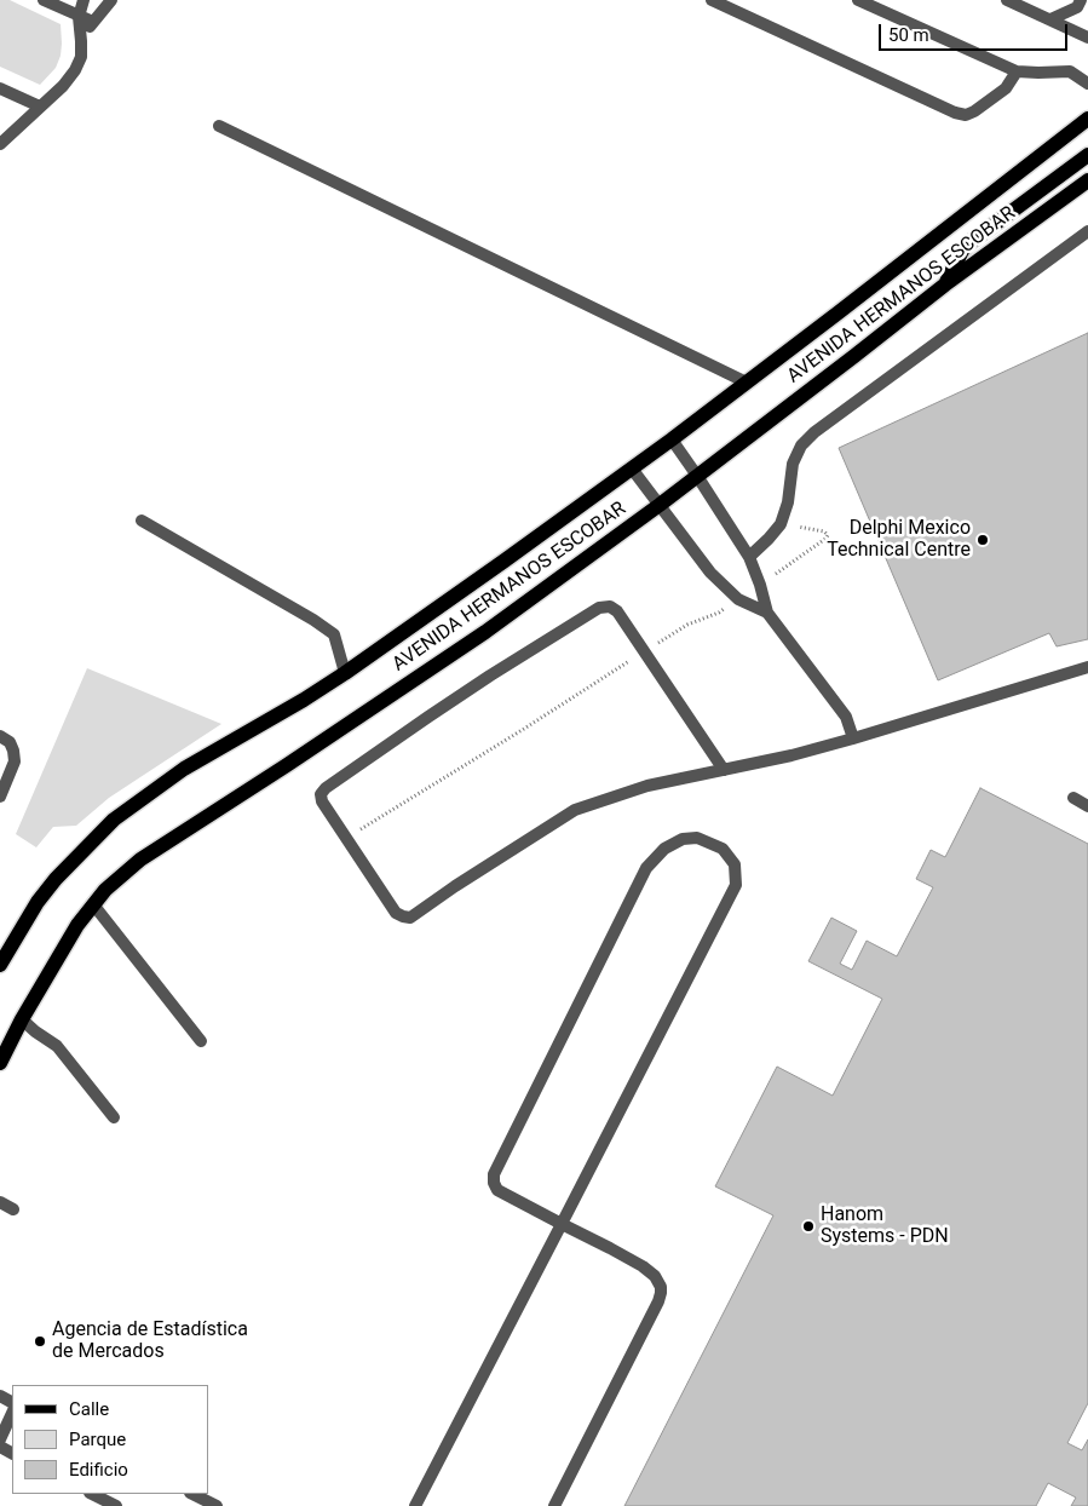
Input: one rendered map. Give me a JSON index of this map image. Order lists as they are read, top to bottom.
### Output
{
  "streets": {
    "main road": ["AVENIDA HERMANOS ESCOBAR"]
  },
  "places": ["Delphi Mexico Technical Centre", "Hanom Systems - PDN", "Agencia de Estadística de Mercados"],
  "legend": ["Calle", "Parque", "Edificio"],
  "scale_bar": "50 m"
}
